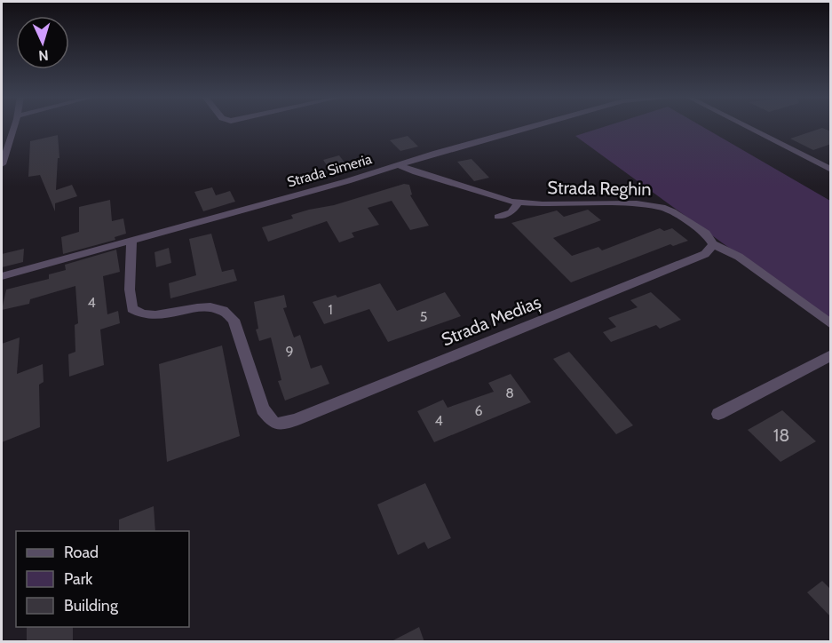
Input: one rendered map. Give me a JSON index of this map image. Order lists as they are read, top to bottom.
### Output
{
  "streets": {
    "street": ["Strada Simeria", "Strada Reghin", "Strada Mediaș"]
  },
  "crossings": [
    ["Strada Simeria", "Strada Reghin"],
    ["Strada Simeria", "Strada Mediaș"],
    ["Strada Reghin", "Strada Mediaș"]
  ],
  "house_numbers": [
    "4",
    "1",
    "5",
    "9",
    "8",
    "6",
    "4",
    "18"
  ],
  "legend": ["Road", "Park", "Building"],
  "north": "bottom"
}
